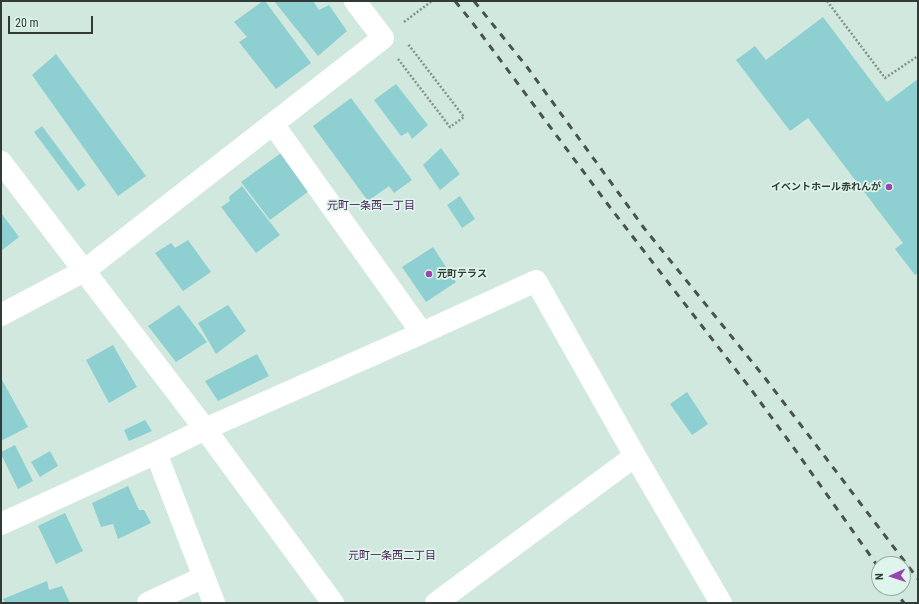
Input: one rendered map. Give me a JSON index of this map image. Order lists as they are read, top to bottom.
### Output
{
  "districts": ["元町一条西一丁目", "元町一条西二丁目"],
  "places": ["イベントホール赤れんが", "元町テラス"],
  "scale_bar": "20 m",
  "north": "left"
}
